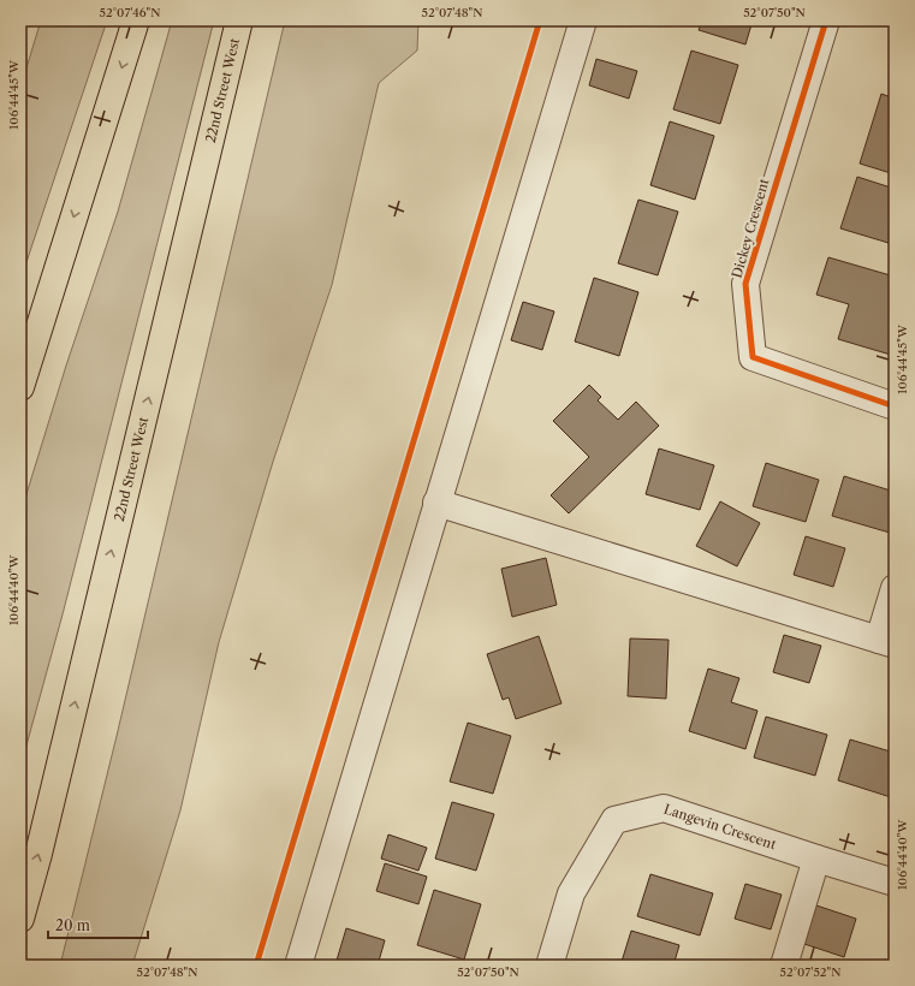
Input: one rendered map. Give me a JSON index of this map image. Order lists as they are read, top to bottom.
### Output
{
  "streets": {
    "highway": ["22nd Street West"],
    "street": ["Dickey Crescent", "Langevin Crescent"]
  },
  "scale_bar": "20 m",
  "coordinates": [
    "52°07'46\"N",
    "52°07'48\"N",
    "52°07'50\"N",
    "106°44'45\"W",
    "106°44'40\"W",
    "52°07'52\"N"
  ]
}
